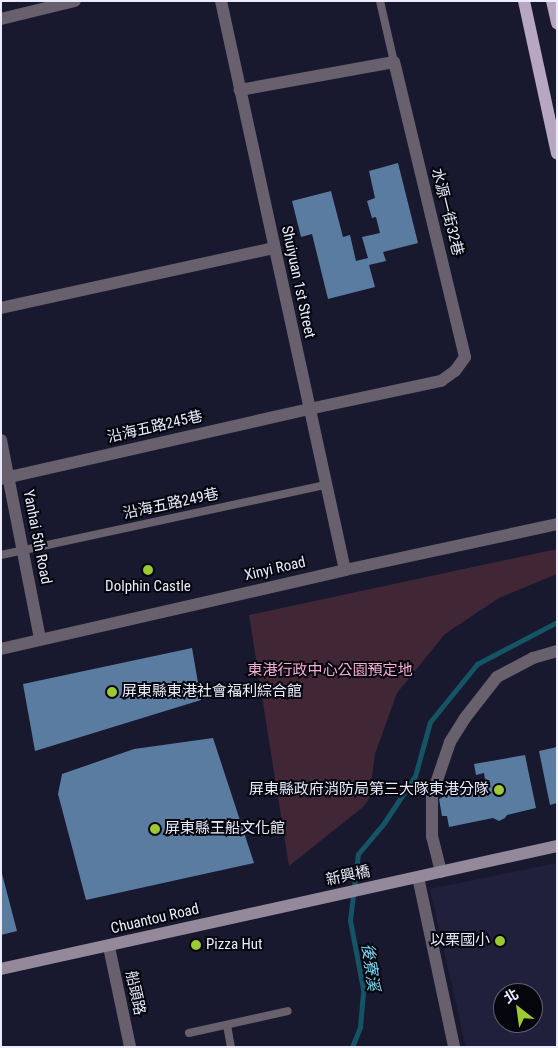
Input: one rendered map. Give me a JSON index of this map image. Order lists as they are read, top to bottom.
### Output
{
  "streets": {
    "main road": ["新興橋", "Chuantou Road"],
    "street": [
      "水源一街32巷",
      "Shuiyuan 1st Street",
      "沿海五路245巷",
      "Yanhai 5th Road",
      "Xinyi Road",
      "船頭路"
    ],
    "lane": ["沿海五路249巷"]
  },
  "crossings": [
    ["水源一街32巷", "Shuiyuan 1st Street"],
    ["水源一街32巷", "沿海五路245巷"],
    ["Shuiyuan 1st Street", "沿海五路245巷"],
    ["Shuiyuan 1st Street", "沿海五路249巷"],
    ["Shuiyuan 1st Street", "Xinyi Road"],
    ["沿海五路245巷", "Yanhai 5th Road"],
    ["沿海五路249巷", "Yanhai 5th Road"],
    ["Yanhai 5th Road", "Xinyi Road"],
    ["新興橋", "Chuantou Road"],
    ["Chuantou Road", "船頭路"]
  ],
  "water": ["後寮溪"],
  "parks": ["東港行政中心公園預定地"],
  "places": [
    "Dolphin Castle",
    "屏東縣東港社會福利綜合館",
    "屏東縣政府消防局第三大隊東港分隊",
    "屏東縣王船文化館",
    "以栗國小",
    "Pizza Hut"
  ],
  "north": "top left"
}
